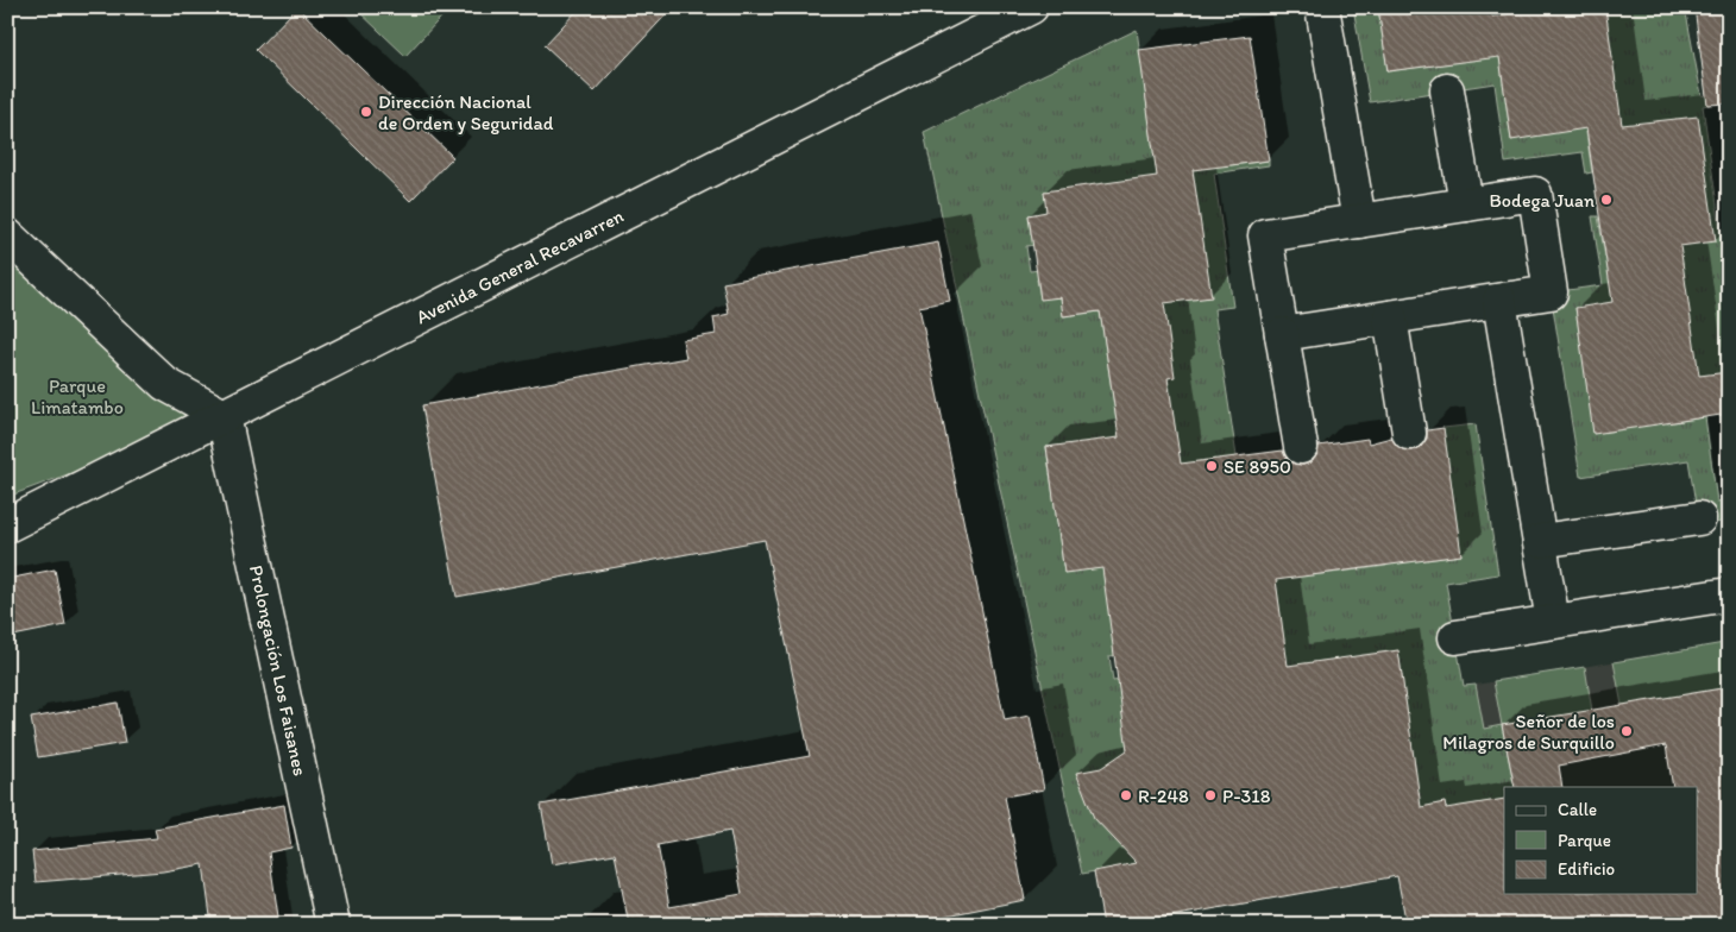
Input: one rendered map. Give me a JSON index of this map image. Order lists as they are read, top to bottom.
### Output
{
  "streets": {
    "street": ["Avenida General Recavarren", "Prolongación Los Faisanes"]
  },
  "crossings": [
    ["Avenida General Recavarren", "Prolongación Los Faisanes"]
  ],
  "parks": ["Parque Limatambo"],
  "places": [
    "Dirección Nacional de Orden y Seguridad",
    "Bodega Juan",
    "SE 8950",
    "Señor de los Milagros de Surquillo",
    "R-248",
    "P-318"
  ],
  "legend": ["Calle", "Parque", "Edificio"]
}
